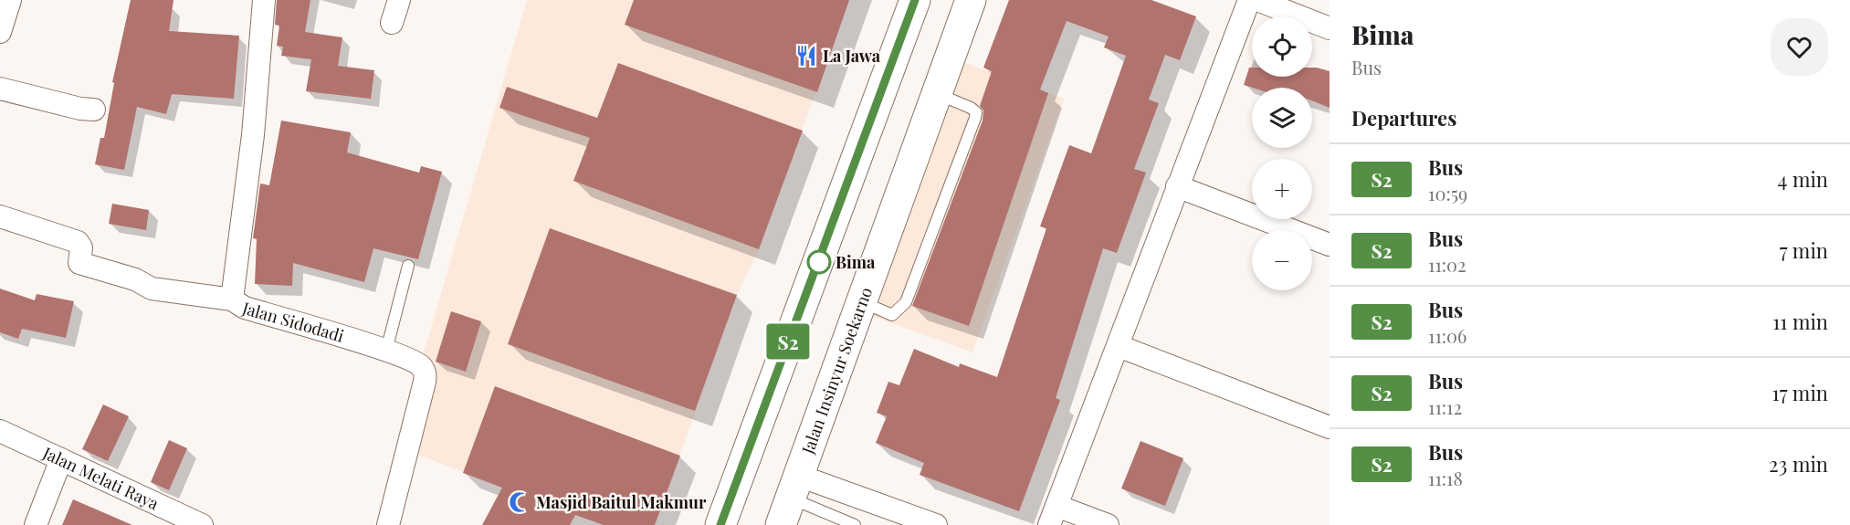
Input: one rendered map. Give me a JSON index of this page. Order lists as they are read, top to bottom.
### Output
{
  "streets": {
    "main road": ["Jalan Insinyur Soekarno"],
    "street": ["Jalan Sidodadi", "Jalan Melati Raya"]
  },
  "places": {
    "restaurant": ["La Jawa"],
    "other": ["Bima"],
    "mosque": ["Masjid Baitul Makmur"]
  },
  "lines": ["bus line S2"],
  "page": {
    "on_map": "S2",
    "heading": [
      ["Bima", "Bus"],
      "Departures"
    ],
    "map_buttons": ["+", "−"],
    "list": [
      {
        "mark": "S2",
        "name": "Bus",
        "note": "10:59",
        "value": "4 min"
      },
      {
        "mark": "S2",
        "name": "Bus",
        "note": "11:02",
        "value": "7 min"
      },
      {
        "mark": "S2",
        "name": "Bus",
        "note": "11:06",
        "value": "11 min"
      },
      {
        "mark": "S2",
        "name": "Bus",
        "note": "11:12",
        "value": "17 min"
      },
      {
        "mark": "S2",
        "name": "Bus",
        "note": "11:18",
        "value": "23 min"
      }
    ]
  }
}
